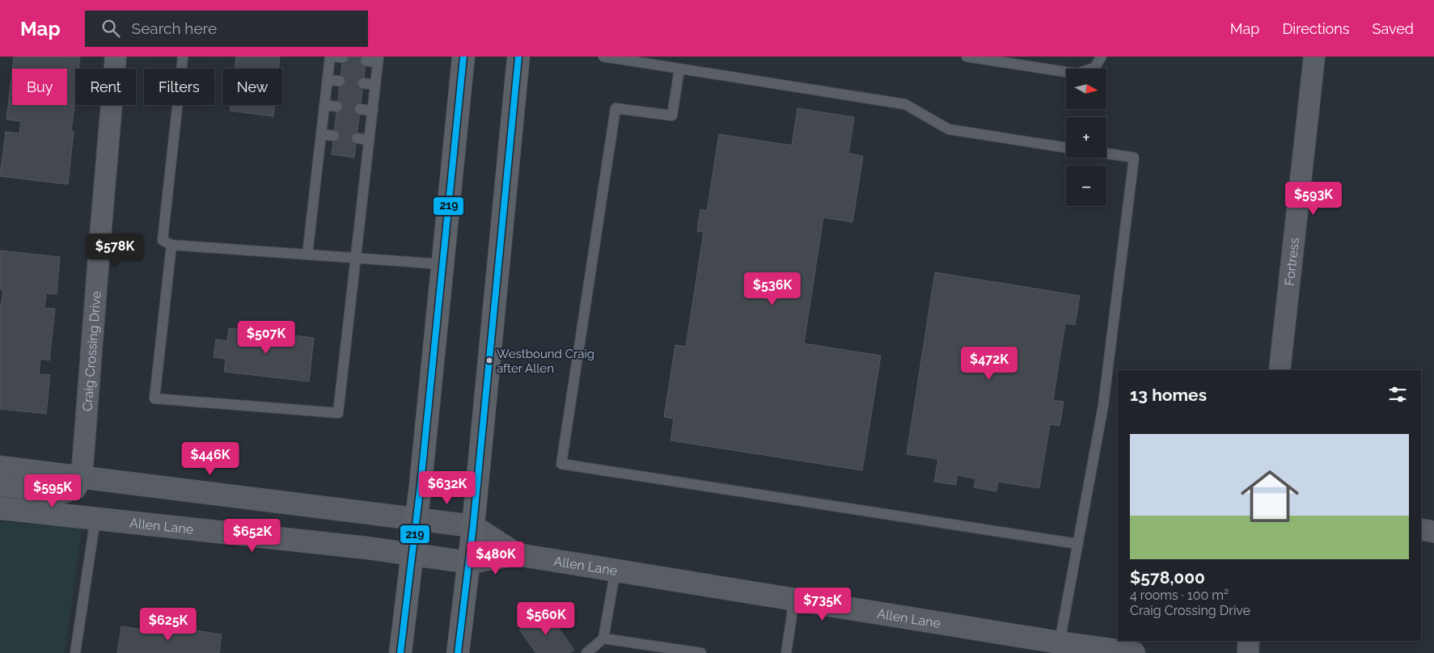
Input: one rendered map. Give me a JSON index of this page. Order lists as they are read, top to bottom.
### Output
{
  "streets": {
    "main road": ["Allen Lane"],
    "street": ["Fortress", "Craig Crossing Drive"]
  },
  "crossings": [
    ["Craig Crossing Drive", "Allen Lane"]
  ],
  "places": ["Westbound Craig after Allen"],
  "lines": ["transit line 219"],
  "north": "right",
  "page": {
    "header": "Map",
    "search": "Search here",
    "nav": ["Map", "Directions", "Saved"],
    "map_buttons": ["+", "−"],
    "chip": [
      "Buy",
      "Rent",
      "Filters",
      "New"
    ],
    "price": [
      "$593K",
      "$578K",
      "$536K",
      "$507K",
      "$472K",
      "$446K",
      "$632K",
      "$595K",
      "$652K",
      "$480K",
      "$735K",
      "$560K",
      "$625K"
    ],
    "heading": "13 homes",
    "list": [
      {
        "name": "$578,000",
        "note": "4 rooms · 100 m² · Craig Crossing Drive"
      }
    ]
  }
}
